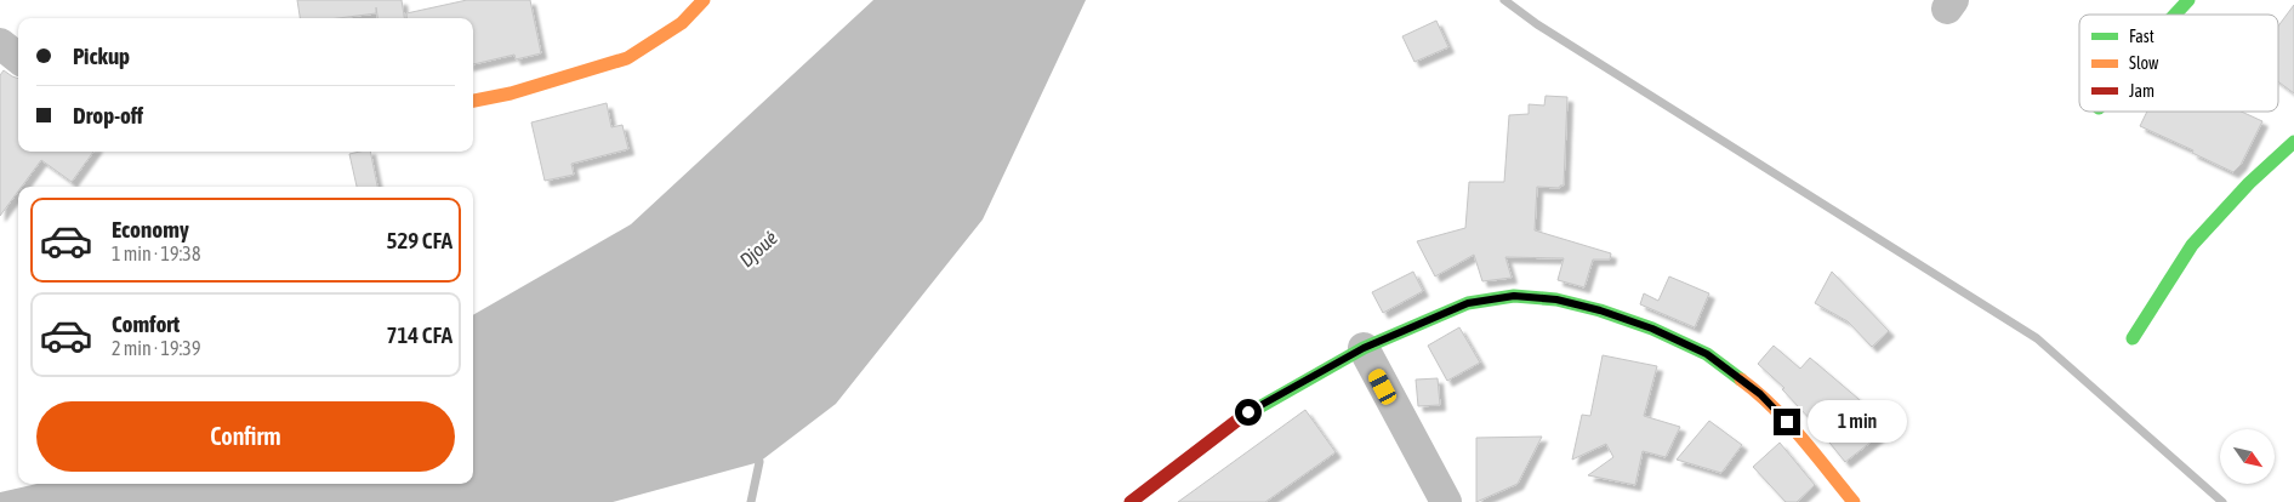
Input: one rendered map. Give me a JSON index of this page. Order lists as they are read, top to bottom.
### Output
{
  "water": ["Djoué"],
  "legend": ["Fast", "Slow", "Jam"],
  "north": "bottom right",
  "page": {
    "banner": ["Pickup", "Drop-off"],
    "list": [
      {
        "name": "Economy",
        "note": "1 min · 19:38",
        "value": "529 CFA"
      },
      {
        "name": "Comfort",
        "note": "2 min · 19:39",
        "value": "714 CFA"
      }
    ],
    "buttons": "Confirm",
    "bubble": "1 min"
  }
}
